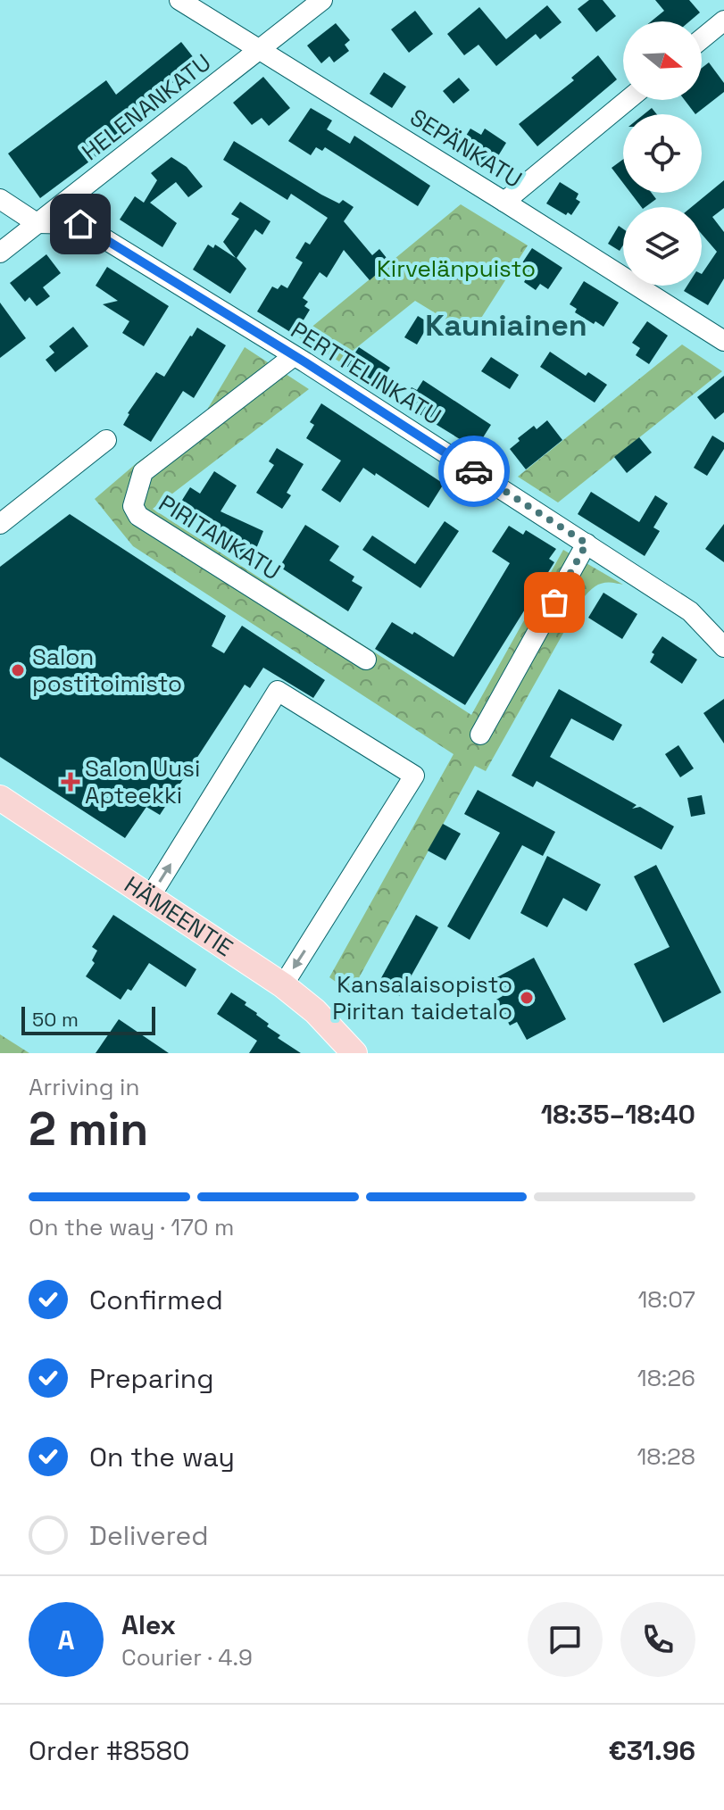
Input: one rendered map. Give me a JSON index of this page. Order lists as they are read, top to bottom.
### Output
{
  "streets": {
    "main road": ["HÄMEENTIE"],
    "street": [
      "HELENANKATU",
      "SEPÄNKATU",
      "PERTTELINKATU",
      "PIRITANKATU"
    ]
  },
  "crossings": [
    ["HELENANKATU", "SEPÄNKATU"],
    ["HELENANKATU", "PERTTELINKATU"],
    ["PERTTELINKATU", "PIRITANKATU"]
  ],
  "districts": ["Kauniainen"],
  "parks": ["Kirvelänpuisto"],
  "places": {
    "other": ["Salon postitoimisto", "Kansalaisopisto Piritan taidetalo"],
    "health": ["Salon Uusi Apteekki"]
  },
  "scale_bar": "50 m",
  "north": "right",
  "page": {
    "scale": "50 m",
    "heading": ["2 min", "Arriving in", "18:35–18:40"],
    "panel": [
      "Alex",
      "Courier · 4.9",
      "Order #8580",
      "€31.96"
    ],
    "bar": "On the way · 170 m",
    "list": [
      ["Confirmed", "18:07"],
      ["Preparing", "18:26"],
      ["On the way", "18:28"],
      "Delivered"
    ],
    "round": "A"
  }
}
